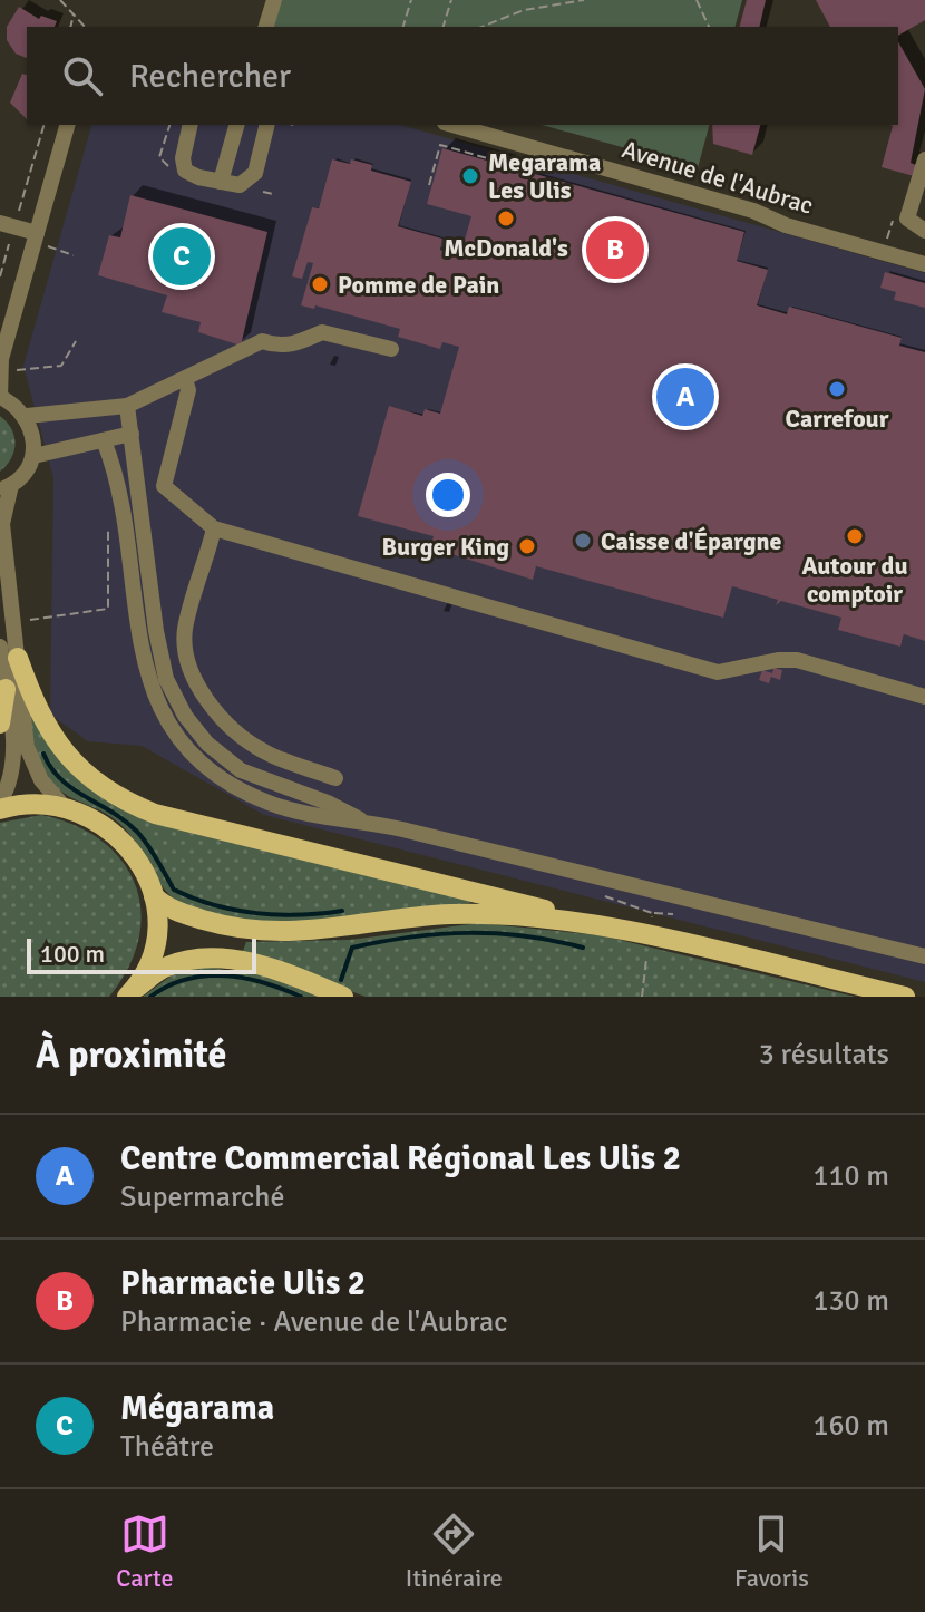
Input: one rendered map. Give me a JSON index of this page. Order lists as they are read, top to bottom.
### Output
{
  "streets": {
    "street": ["Avenue de l'Aubrac"]
  },
  "places": [
    "Megarama Les Ulis",
    "McDonald's",
    "Pomme de Pain",
    "Carrefour",
    "Autour du comptoir",
    "Caisse d'Épargne",
    "Burger King"
  ],
  "scale_bar": "100 m",
  "page": {
    "search": "Rechercher",
    "pins": ["B", "C", "A"],
    "scale": "100 m",
    "heading": ["À proximité", "3 résultats"],
    "list": [
      {
        "mark": "A",
        "name": "Centre Commercial Régional Les Ulis 2",
        "note": "Supermarché",
        "value": "110 m"
      },
      {
        "mark": "B",
        "name": "Pharmacie Ulis 2",
        "note": "Pharmacie · Avenue de l'Aubrac",
        "value": "130 m"
      },
      {
        "mark": "C",
        "name": "Mégarama",
        "note": "Théâtre",
        "value": "160 m"
      }
    ],
    "nav": ["Carte", "Itinéraire", "Favoris"]
  }
}
